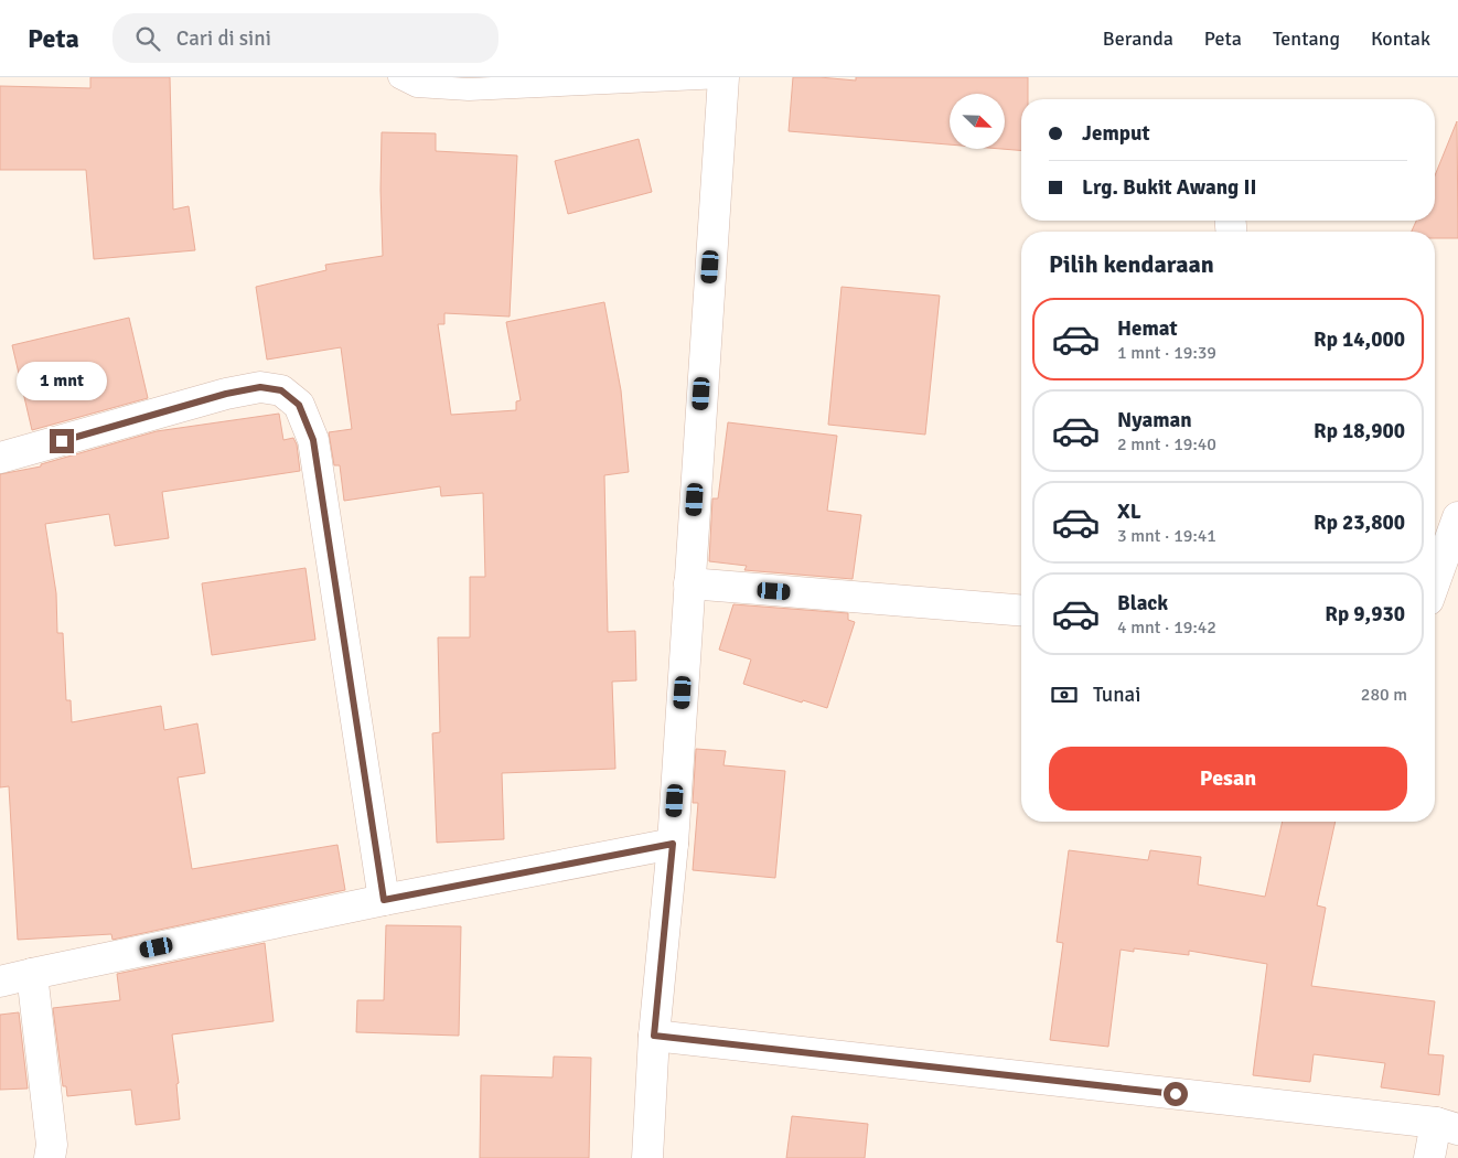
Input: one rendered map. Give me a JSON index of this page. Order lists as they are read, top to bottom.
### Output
{
  "north": "bottom right",
  "page": {
    "header": "Peta",
    "search": "Cari di sini",
    "nav": [
      "Beranda",
      "Peta",
      "Tentang",
      "Kontak"
    ],
    "banner": ["Jemput", "Lrg. Bukit Awang II"],
    "heading": "Pilih kendaraan",
    "list": [
      {
        "name": "Hemat",
        "note": "1 mnt · 19:39",
        "value": "Rp 14,000"
      },
      {
        "name": "Nyaman",
        "note": "2 mnt · 19:40",
        "value": "Rp 18,900"
      },
      {
        "name": "XL",
        "note": "3 mnt · 19:41",
        "value": "Rp 23,800"
      },
      {
        "name": "Black",
        "note": "4 mnt · 19:42",
        "value": "Rp 9,930"
      }
    ],
    "bubble": "1 mnt",
    "pay": ["Tunai", "280 m"],
    "buttons": "Pesan"
  }
}
